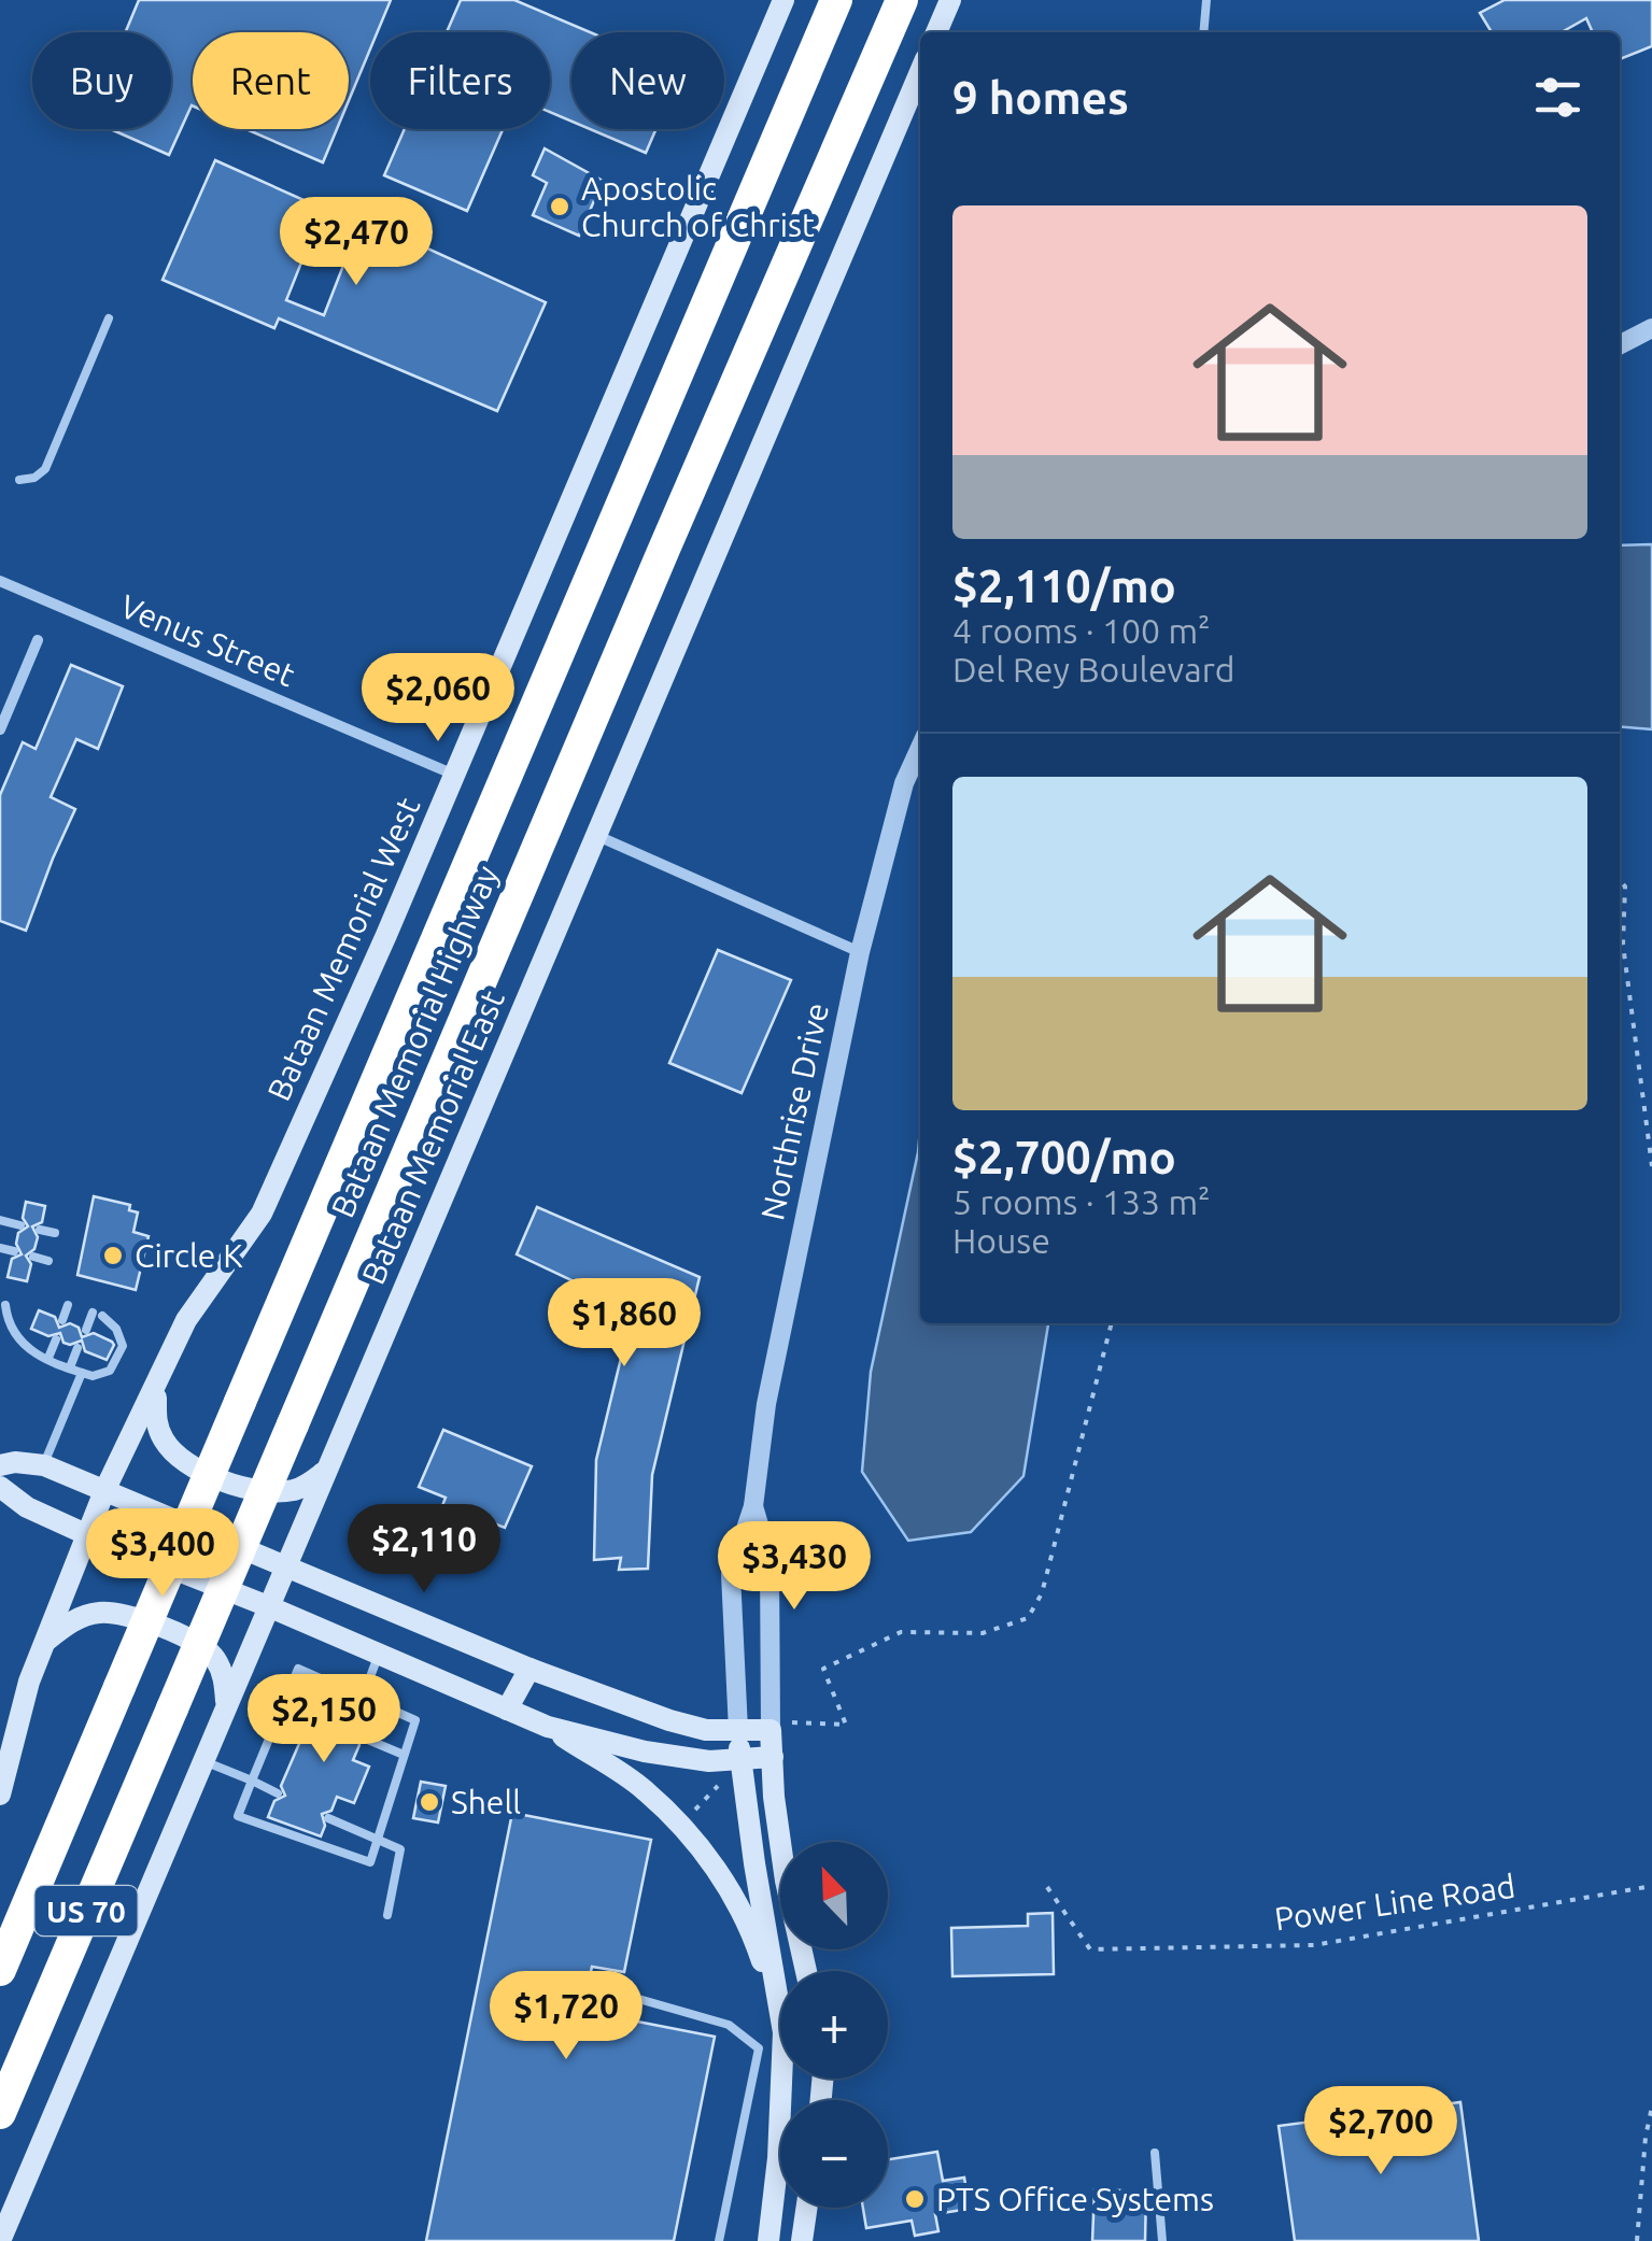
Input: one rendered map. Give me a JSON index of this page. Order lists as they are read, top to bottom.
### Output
{
  "streets": {
    "highway": ["Bataan Memorial Highway", "US 70"],
    "main road": ["Bataan Memorial West", "Northrise Drive", "Bataan Memorial East"],
    "street": ["Venus Street"],
    "path": ["Power Line Road"]
  },
  "crossings": [
    ["Venus Street", "Bataan Memorial West"]
  ],
  "places": [
    "Apostolic Church of Christ",
    "Circle K",
    "Shell",
    "PTS Office Systems"
  ],
  "north": "top left",
  "page": {
    "chip": [
      "Buy",
      "Rent",
      "Filters",
      "New"
    ],
    "heading": "9 homes",
    "list": [
      {
        "name": "$2,110/mo",
        "note": "4 rooms · 100 m² · Del Rey Boulevard"
      },
      {
        "name": "$2,700/mo",
        "note": "5 rooms · 133 m² · House"
      }
    ],
    "price": [
      "$2,470",
      "$2,060",
      "$1,860",
      "$2,110",
      "$3,400",
      "$3,430",
      "$2,150",
      "$1,720",
      "$2,700"
    ],
    "map_buttons": ["+", "−"]
  }
}
